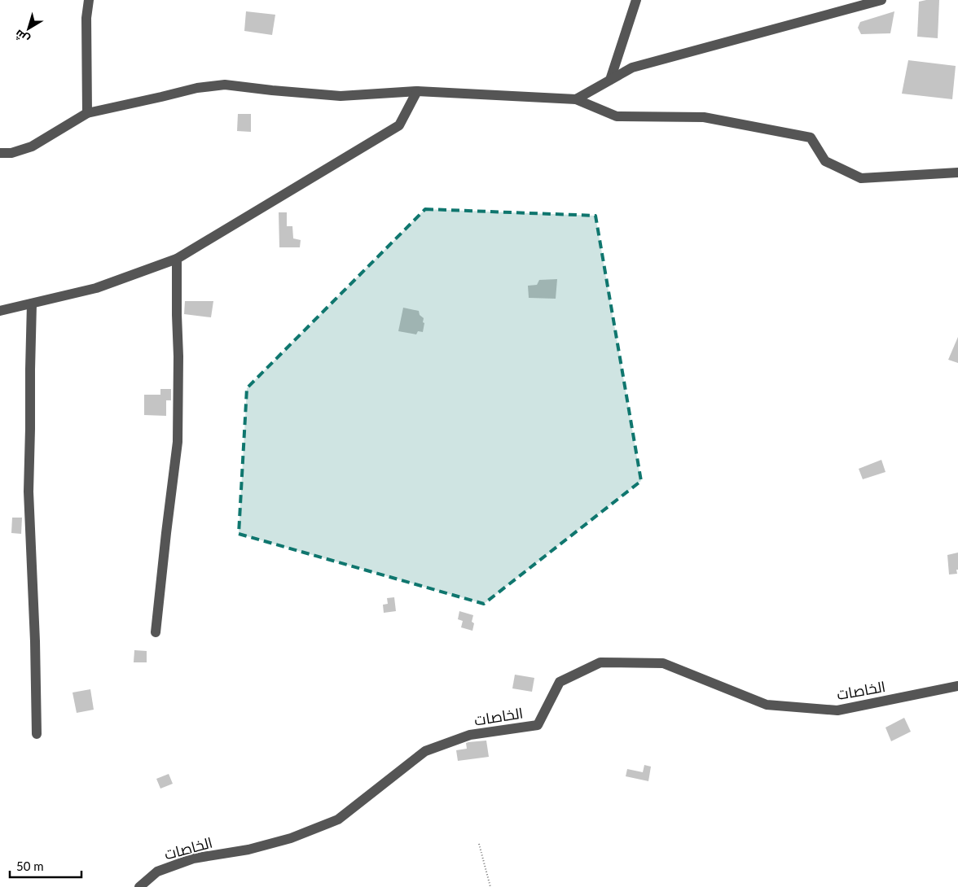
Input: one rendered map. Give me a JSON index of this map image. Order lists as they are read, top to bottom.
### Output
{
  "streets": {
    "street": ["الخاصات"]
  },
  "scale_bar": "50 m",
  "north": "bottom left"
}
